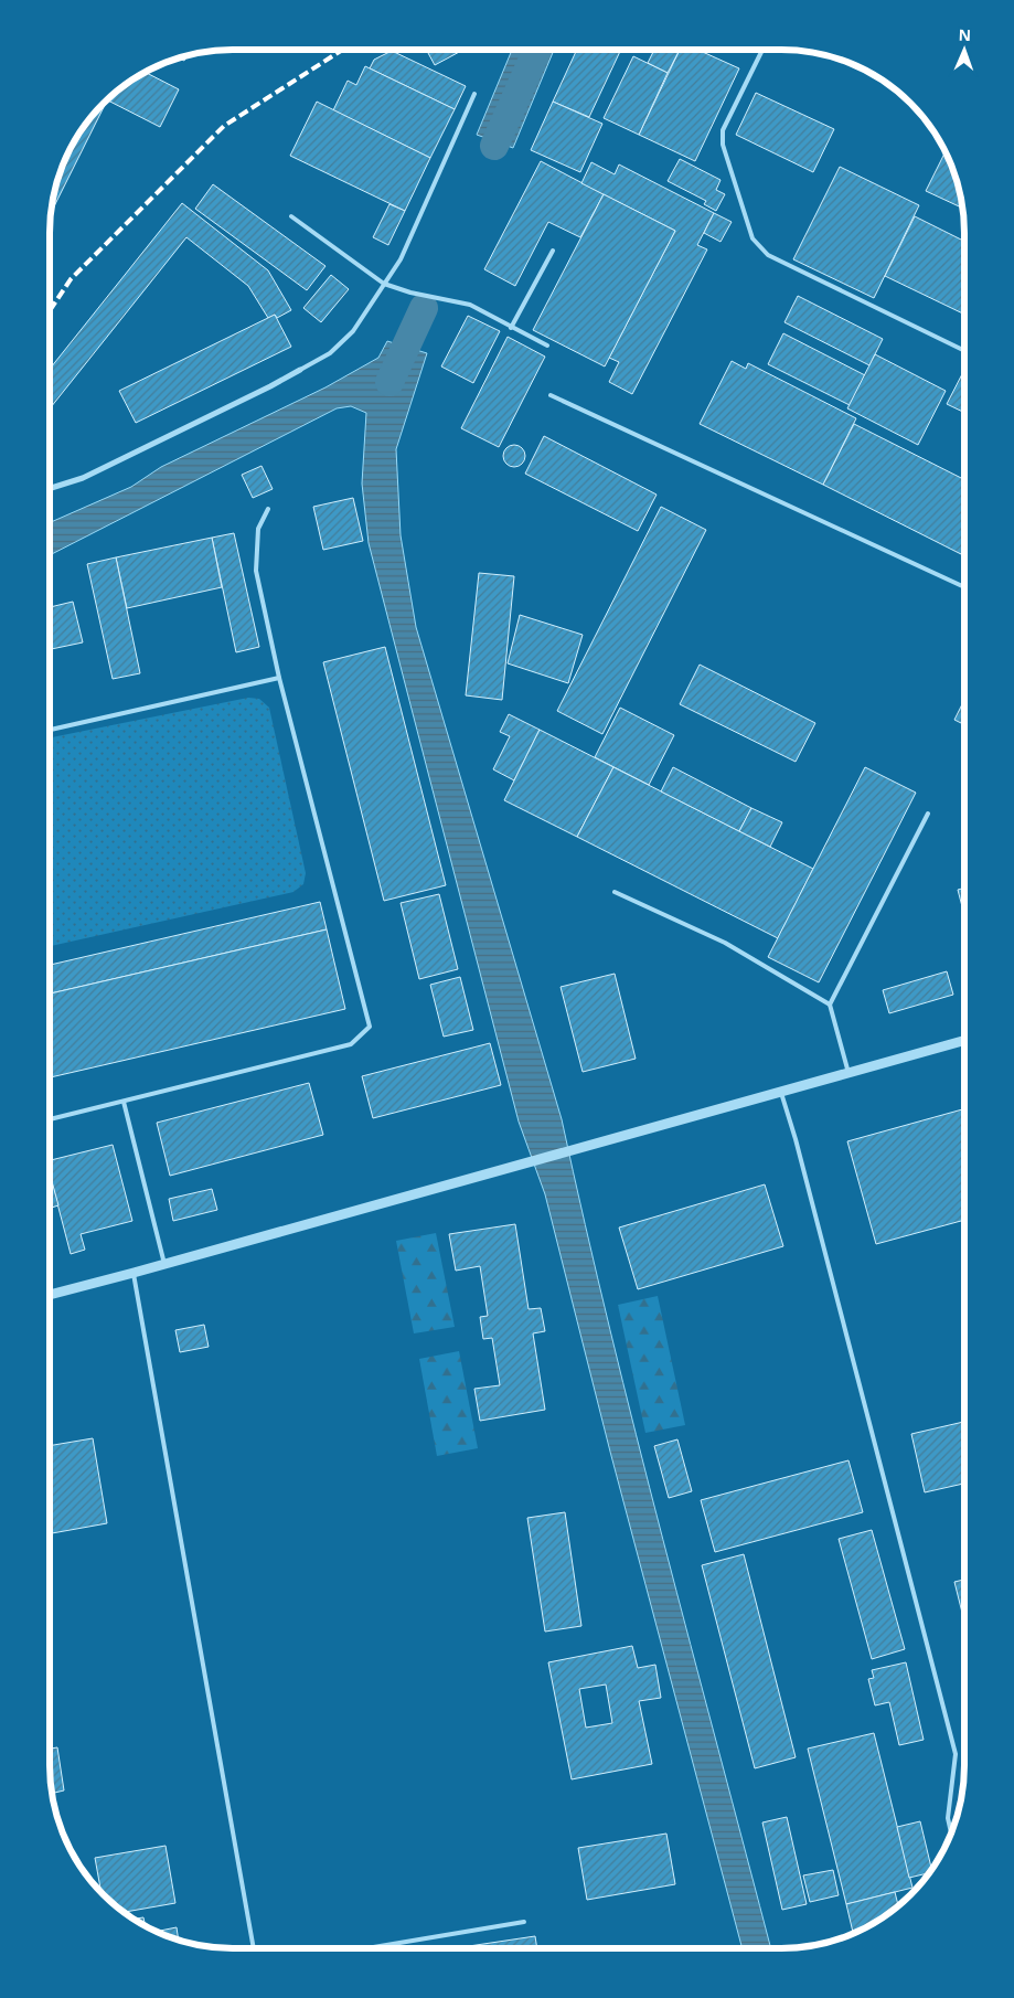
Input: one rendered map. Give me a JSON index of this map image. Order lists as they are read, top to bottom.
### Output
{
  "north": "top"
}
